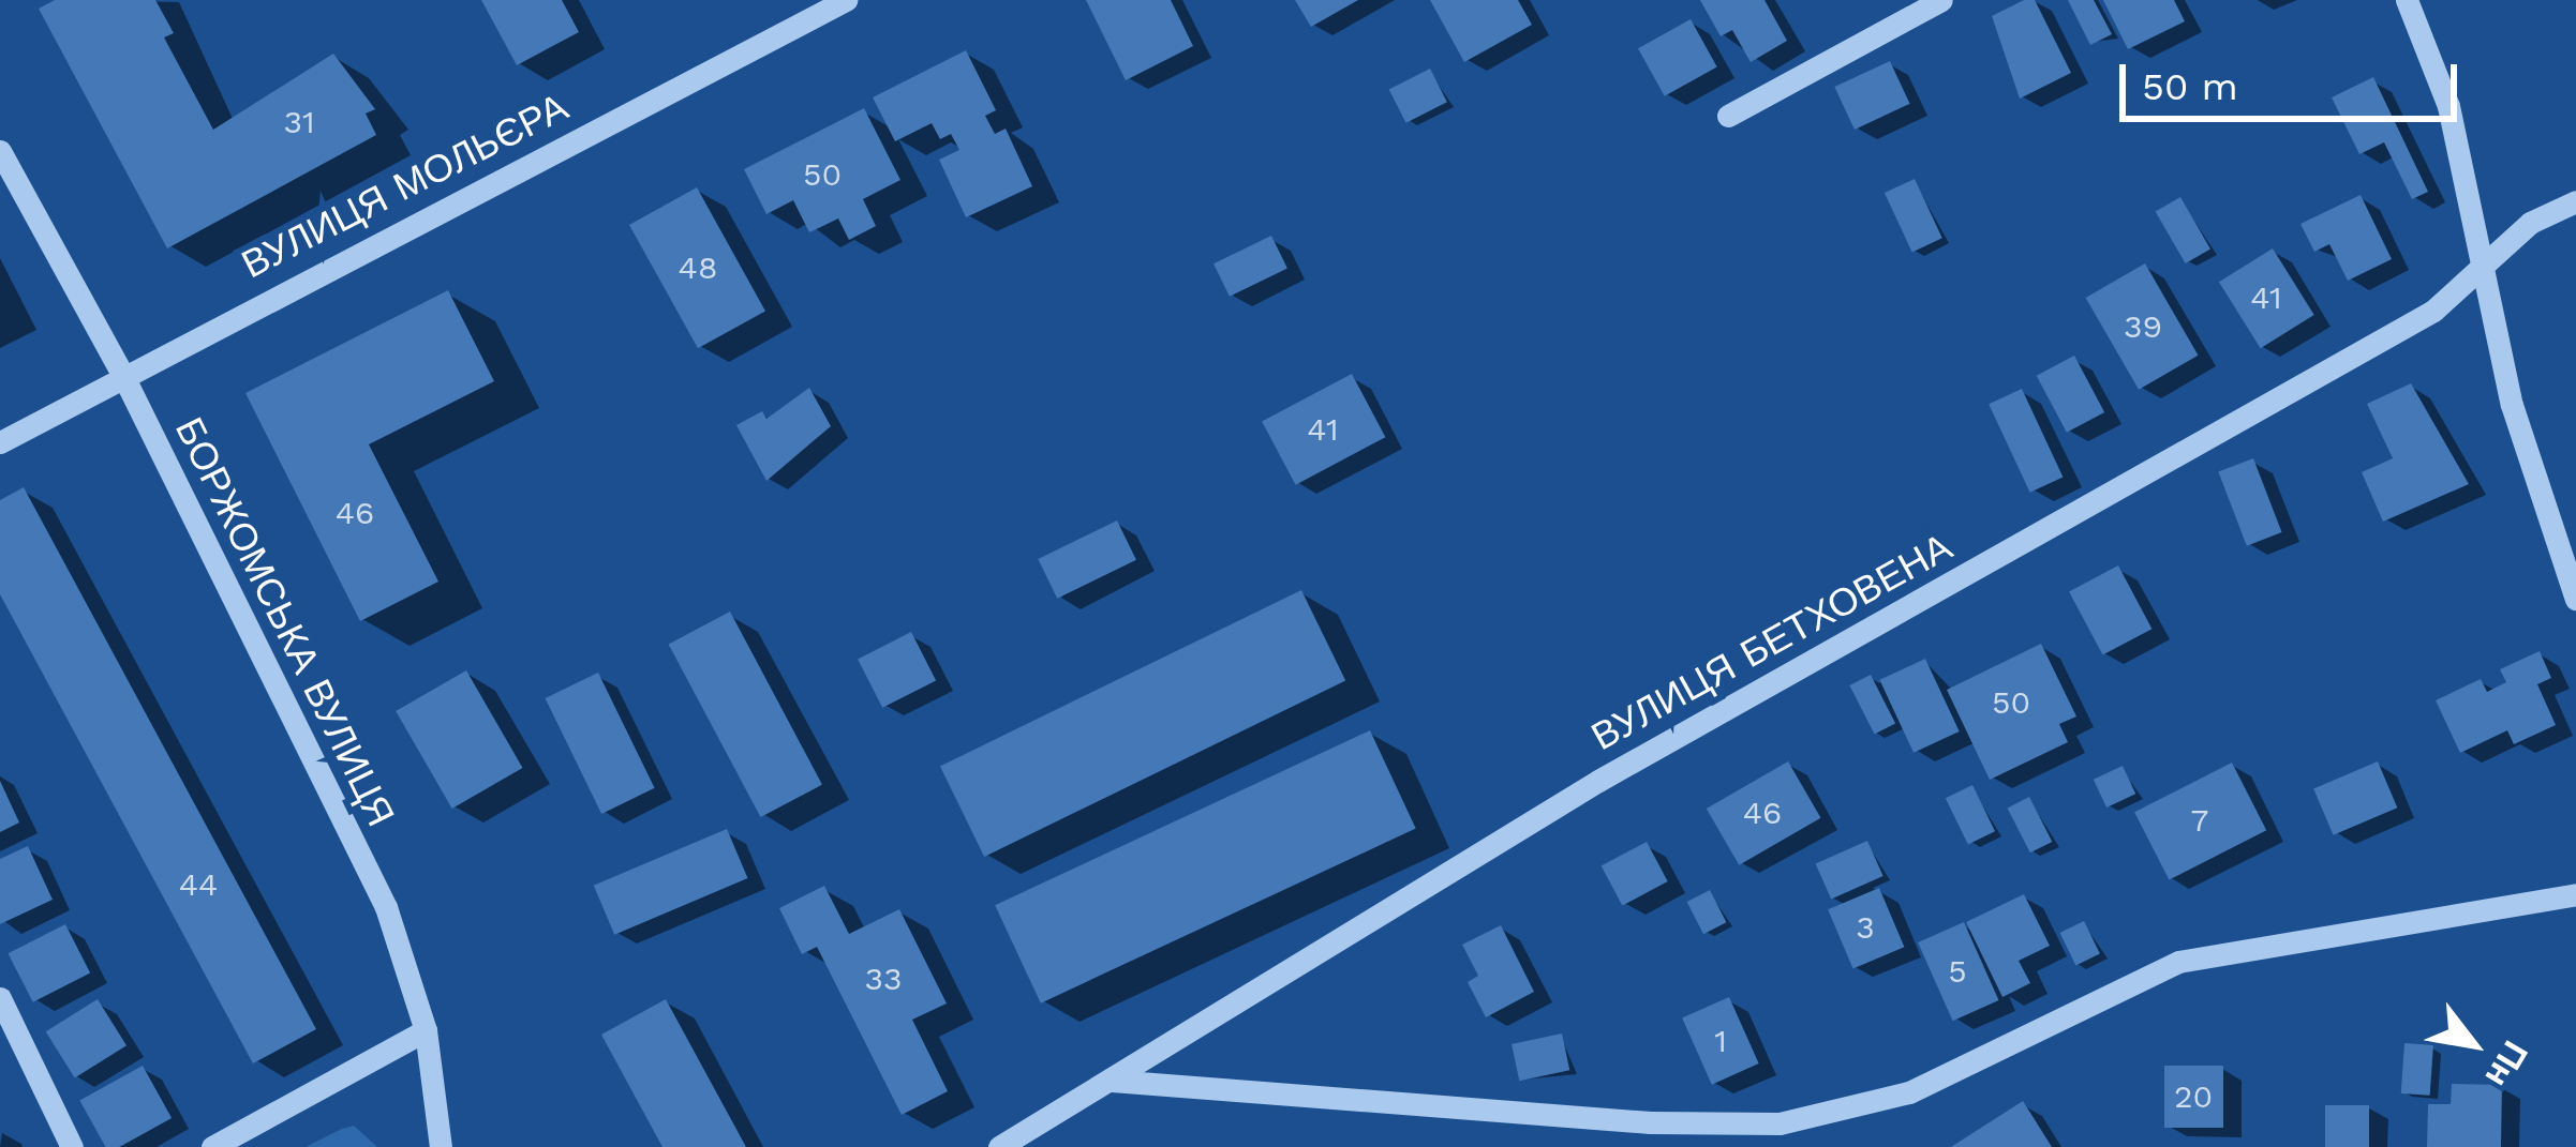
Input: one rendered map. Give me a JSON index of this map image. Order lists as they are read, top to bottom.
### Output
{
  "streets": {
    "street": ["ВУЛИЦЯ МОЛЬЄРА", "БОРЖОМСЬКА ВУЛИЦЯ", "ВУЛИЦЯ БЕТХОВЕНА"]
  },
  "crossings": [
    ["ВУЛИЦЯ МОЛЬЄРА", "БОРЖОМСЬКА ВУЛИЦЯ"]
  ],
  "house_numbers": [
    "31",
    "50",
    "48",
    "41",
    "39",
    "41",
    "46",
    "50",
    "46",
    "7",
    "44",
    "3",
    "5",
    "33",
    "1",
    "20"
  ],
  "scale_bar": "50 m",
  "north": "bottom right"
}
